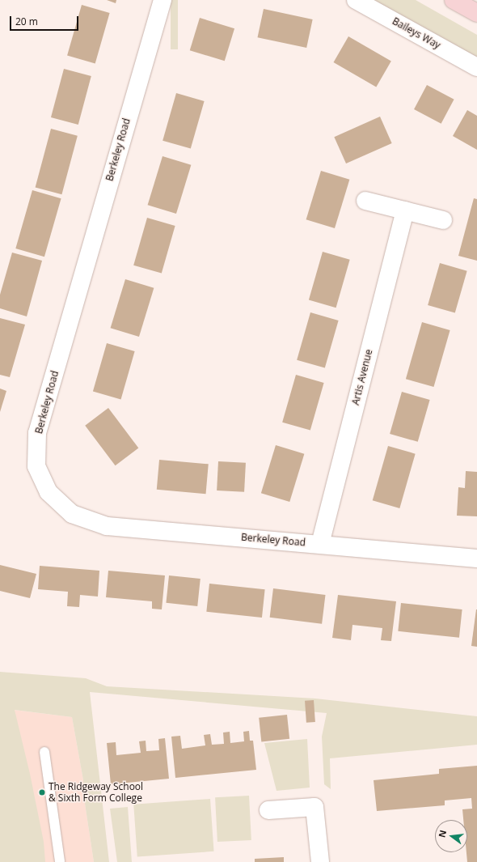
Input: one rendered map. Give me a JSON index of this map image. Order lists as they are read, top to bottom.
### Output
{
  "streets": {
    "street": ["Baileys Way", "Berkeley Road", "Artis Avenue"]
  },
  "crossings": [
    ["Berkeley Road", "Artis Avenue"]
  ],
  "places": ["The Ridgeway School & Sixth Form College"],
  "scale_bar": "20 m",
  "north": "left"
}
